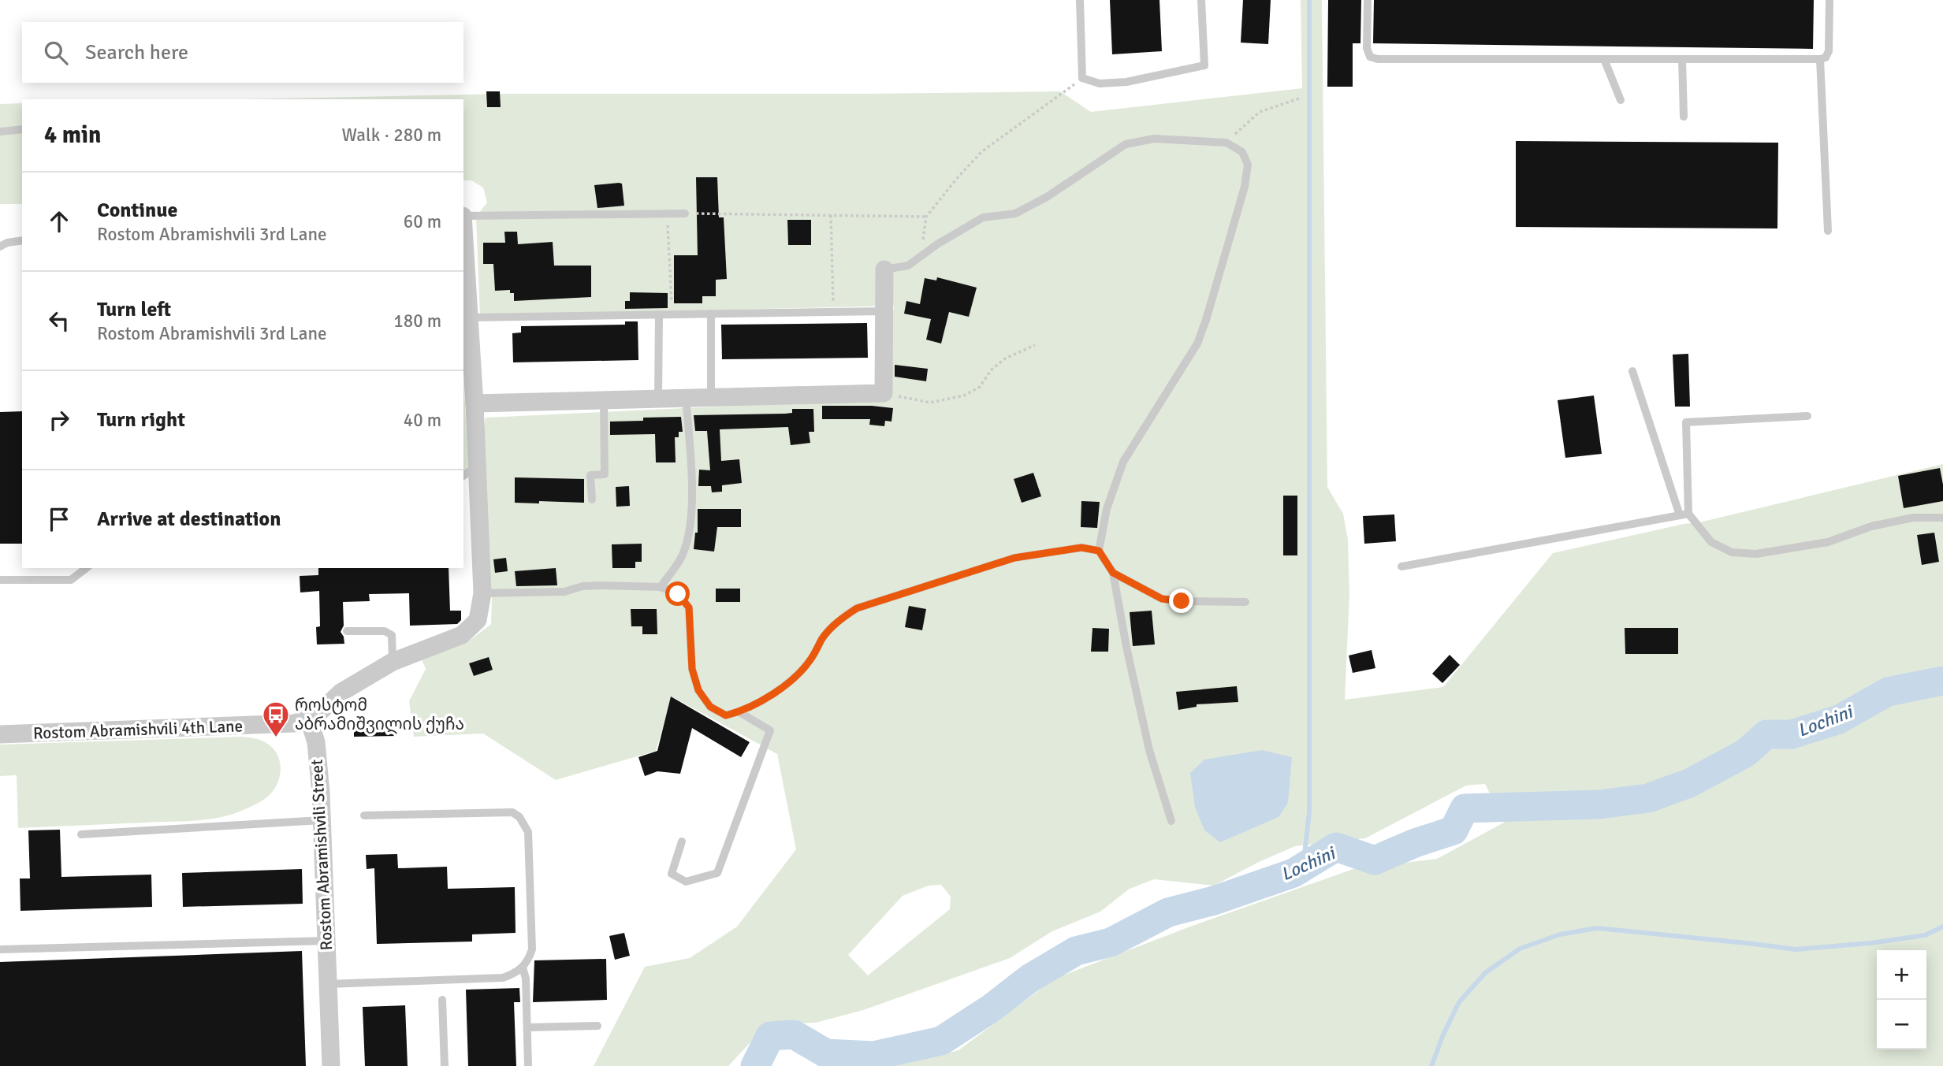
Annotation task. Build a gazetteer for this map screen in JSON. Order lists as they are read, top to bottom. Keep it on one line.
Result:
{"streets":{"street":["Rostom Abramishvili 4th Lane","Rostom Abramishvili Street"]},"crossings":[["Rostom Abramishvili 4th Lane","Rostom Abramishvili Street"]],"water":["Lochini"],"places":{"bus stop":["როსტომ აბრამიშვილის ქუჩა"]},"page":{"search":"Search here","heading":["4 min","Walk · 280 m"],"list":[["Continue","Rostom Abramishvili 3rd Lane","60 m"],["Turn left","Rostom Abramishvili 3rd Lane","180 m"],["Turn right","40 m"],"Arrive at destination"],"map_buttons":["+","−"]}}
